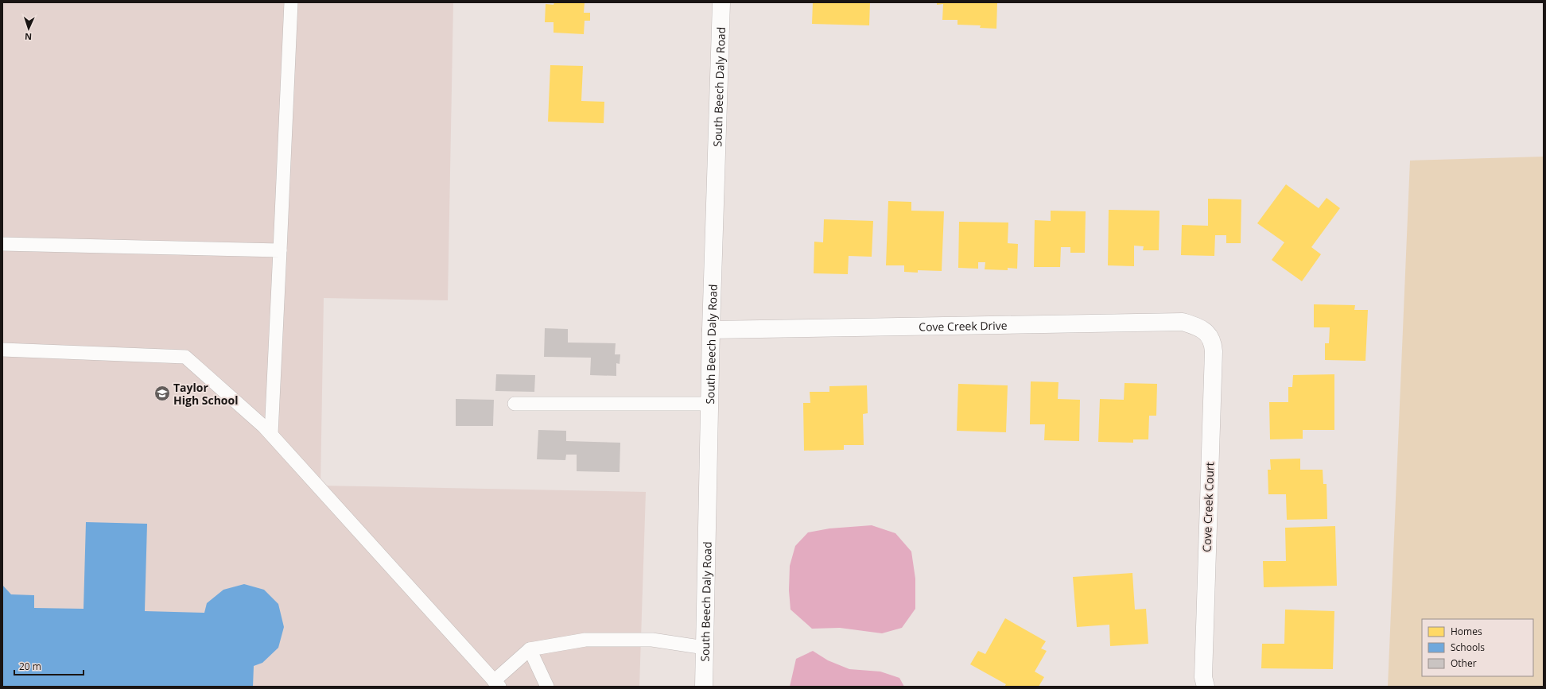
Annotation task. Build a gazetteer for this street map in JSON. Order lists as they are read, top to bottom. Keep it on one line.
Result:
{"streets":{"street":["South Beech Daly Road","Cove Creek Drive","Cove Creek Court"]},"crossings":[["South Beech Daly Road","Cove Creek Drive"],["Cove Creek Drive","Cove Creek Court"]],"places":{"school or university":["Taylor High School"]},"legend":["Homes","Schools","Other"],"scale_bar":"20 m","north":"bottom"}
